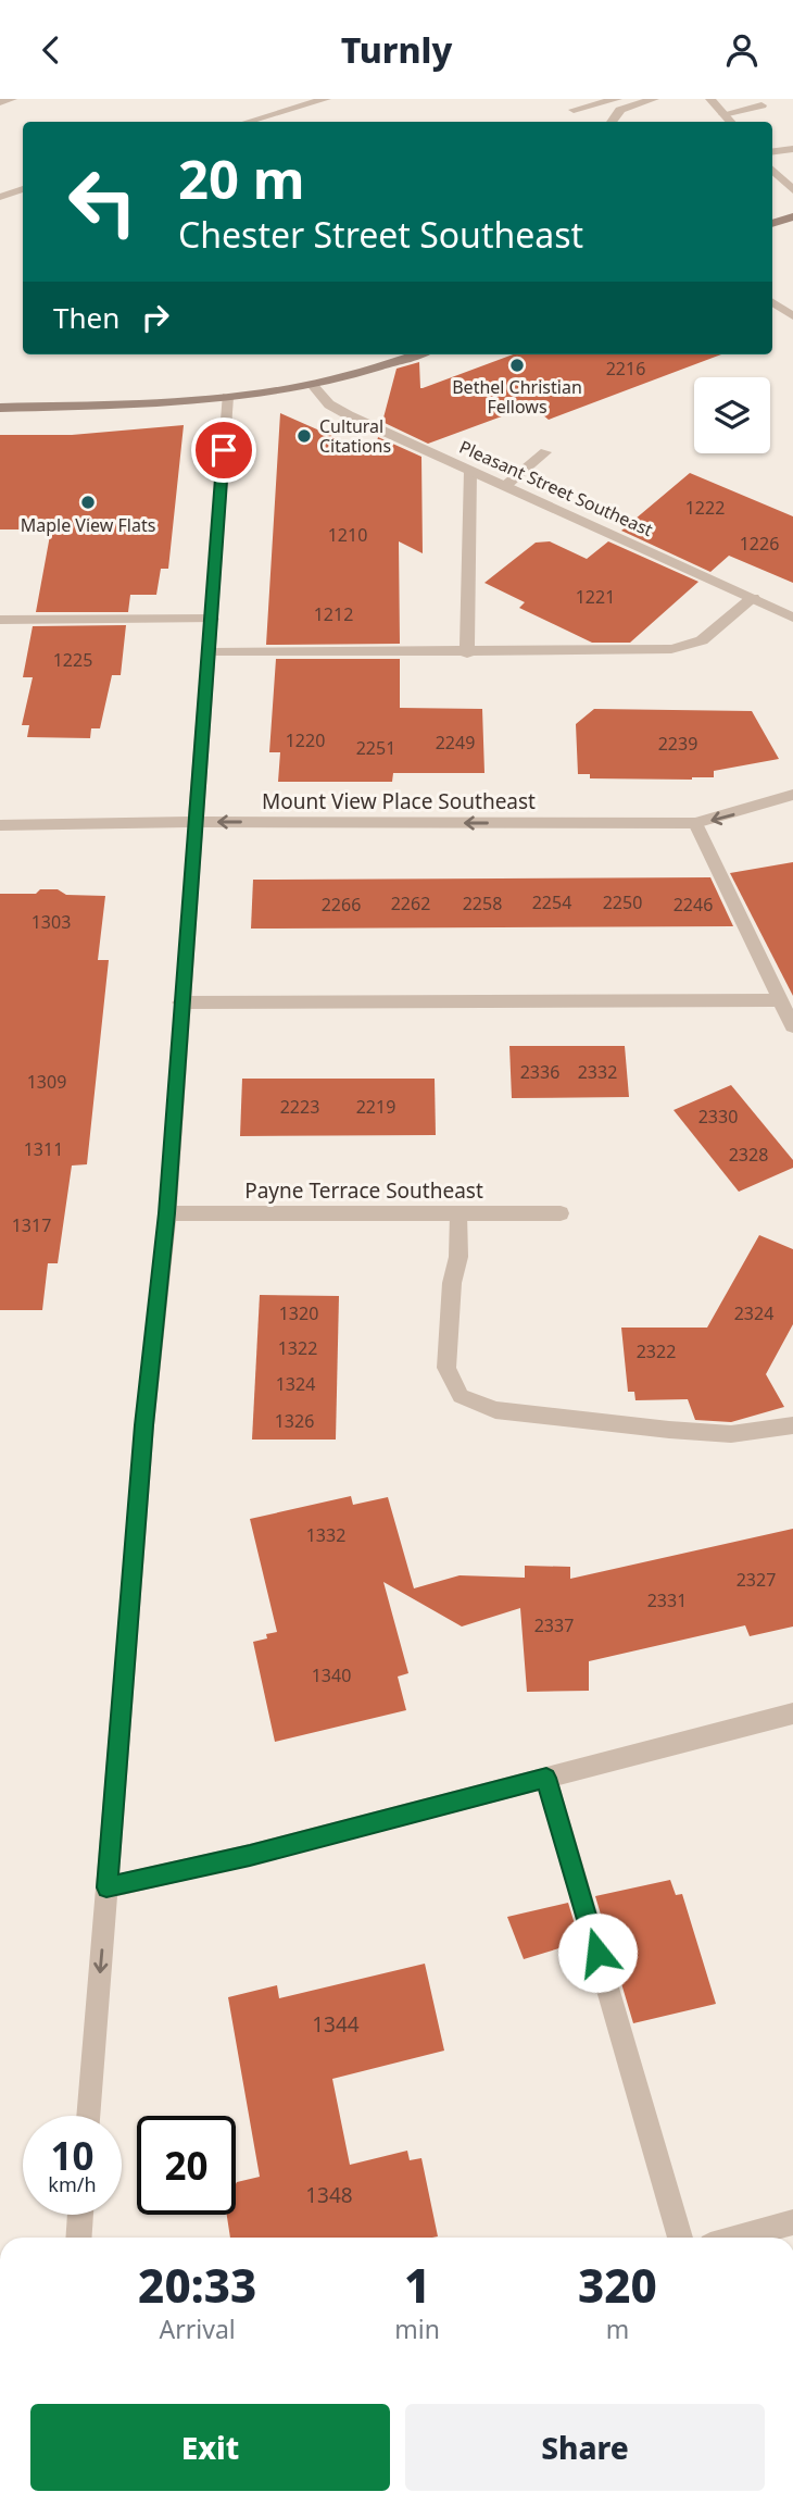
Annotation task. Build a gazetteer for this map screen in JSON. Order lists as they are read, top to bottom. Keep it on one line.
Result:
{"streets":{"street":["Pleasant Street Southeast","Mount View Place Southeast","Payne Terrace Southeast"]},"places":["Bethel Christian Fellows","Cultural Citations","Maple View Flats"],"house_numbers":["2216","1222","1210","1226","1221","1212","1225","1220","2249","2239","2251","2254","2250","2262","2258","2266","2246","1303","2336","2332","1309","2223","2219","2330","1311","2328","1317","1320","2324","1322","2322","1324","1326","1332","2327","2331","2337","1340","1344","1348"],"page":{"header":"Turnly","turn":["20 m","Chester Street Southeast"],"then":"Then","speed":"10 km/h","limit":"20","eta":["20:33","Arrival","1","min","320","m"],"buttons":["Exit","Share"]}}
